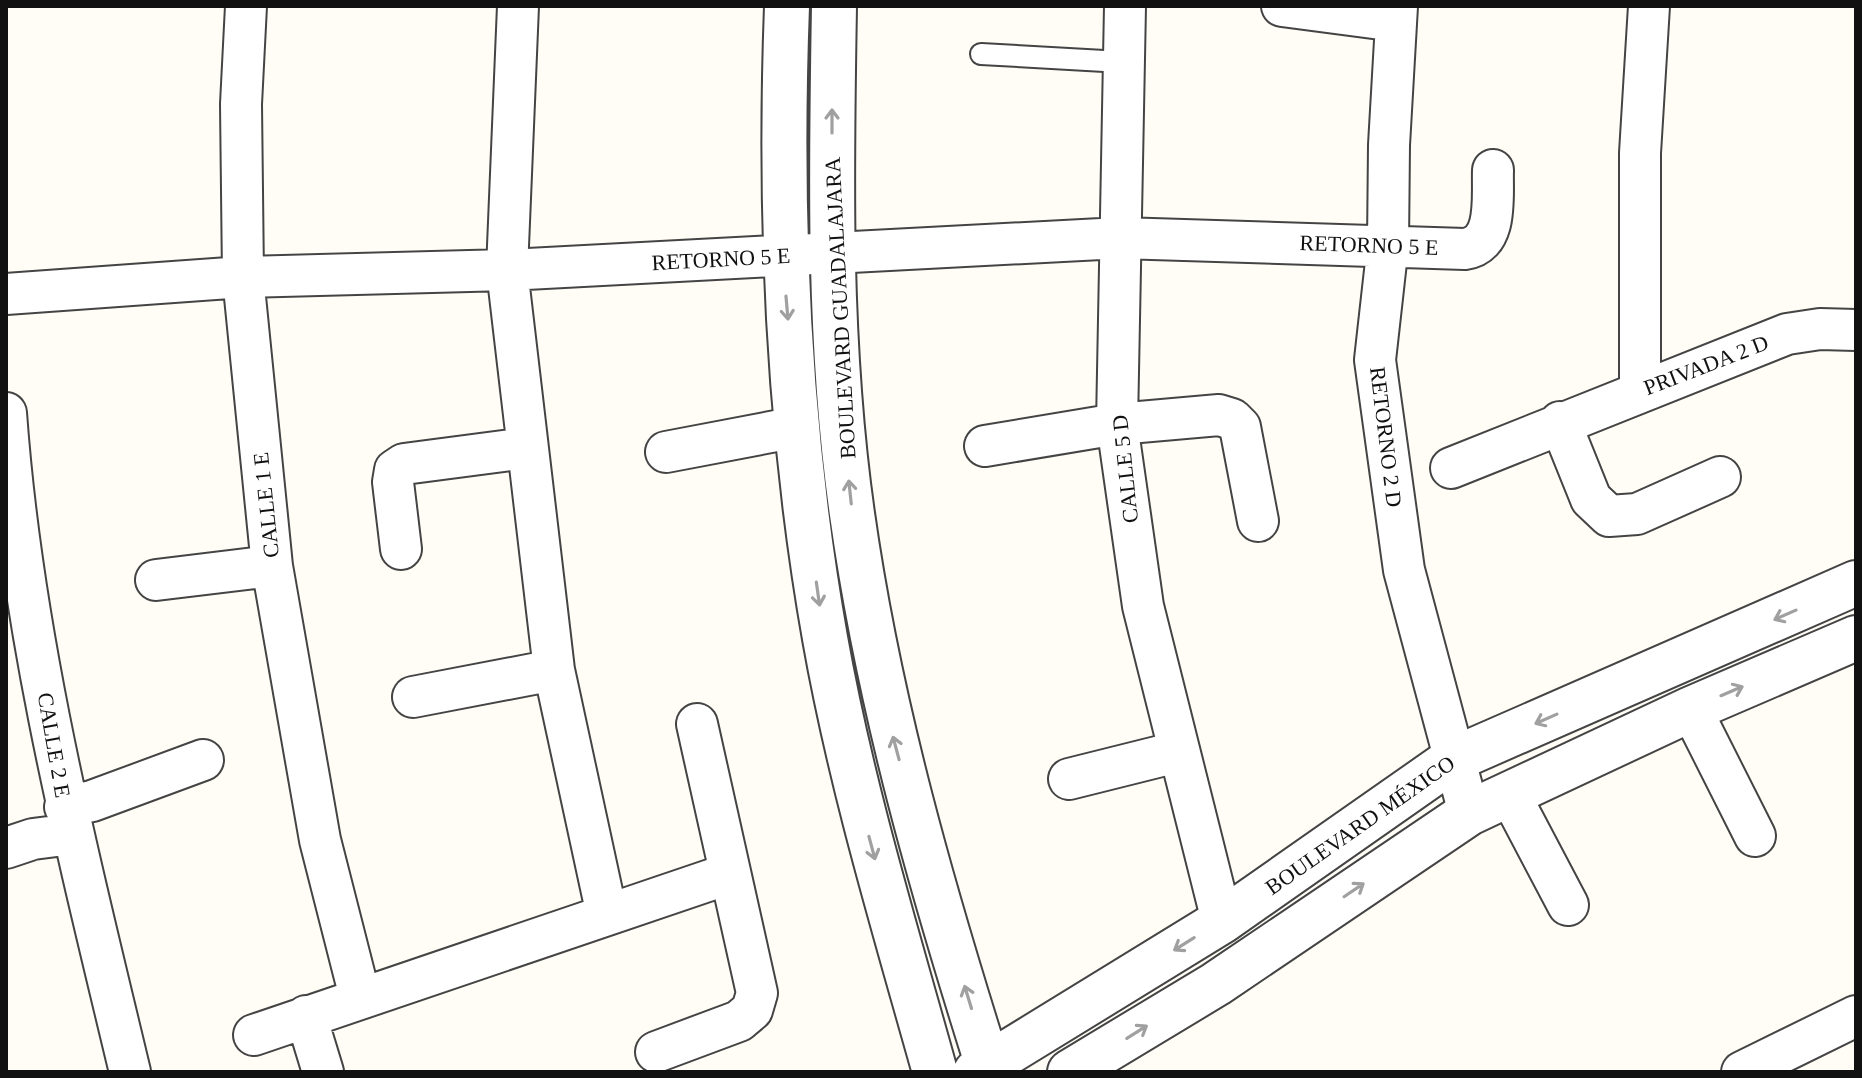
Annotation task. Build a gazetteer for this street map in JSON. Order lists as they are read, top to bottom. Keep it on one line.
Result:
{"streets":{"street":["RETORNO 5 E","BOULEVARD GUADALAJARA","PRIVADA 2 D","RETORNO 2 D","CALLE 5 D","CALLE 1 E","CALLE 2 E","BOULEVARD MÉXICO"]},"crossings":[["RETORNO 5 E","BOULEVARD GUADALAJARA"],["RETORNO 5 E","RETORNO 2 D"],["RETORNO 5 E","CALLE 5 D"],["RETORNO 5 E","CALLE 1 E"],["BOULEVARD GUADALAJARA","BOULEVARD MÉXICO"],["RETORNO 2 D","BOULEVARD MÉXICO"],["CALLE 5 D","BOULEVARD MÉXICO"]]}
